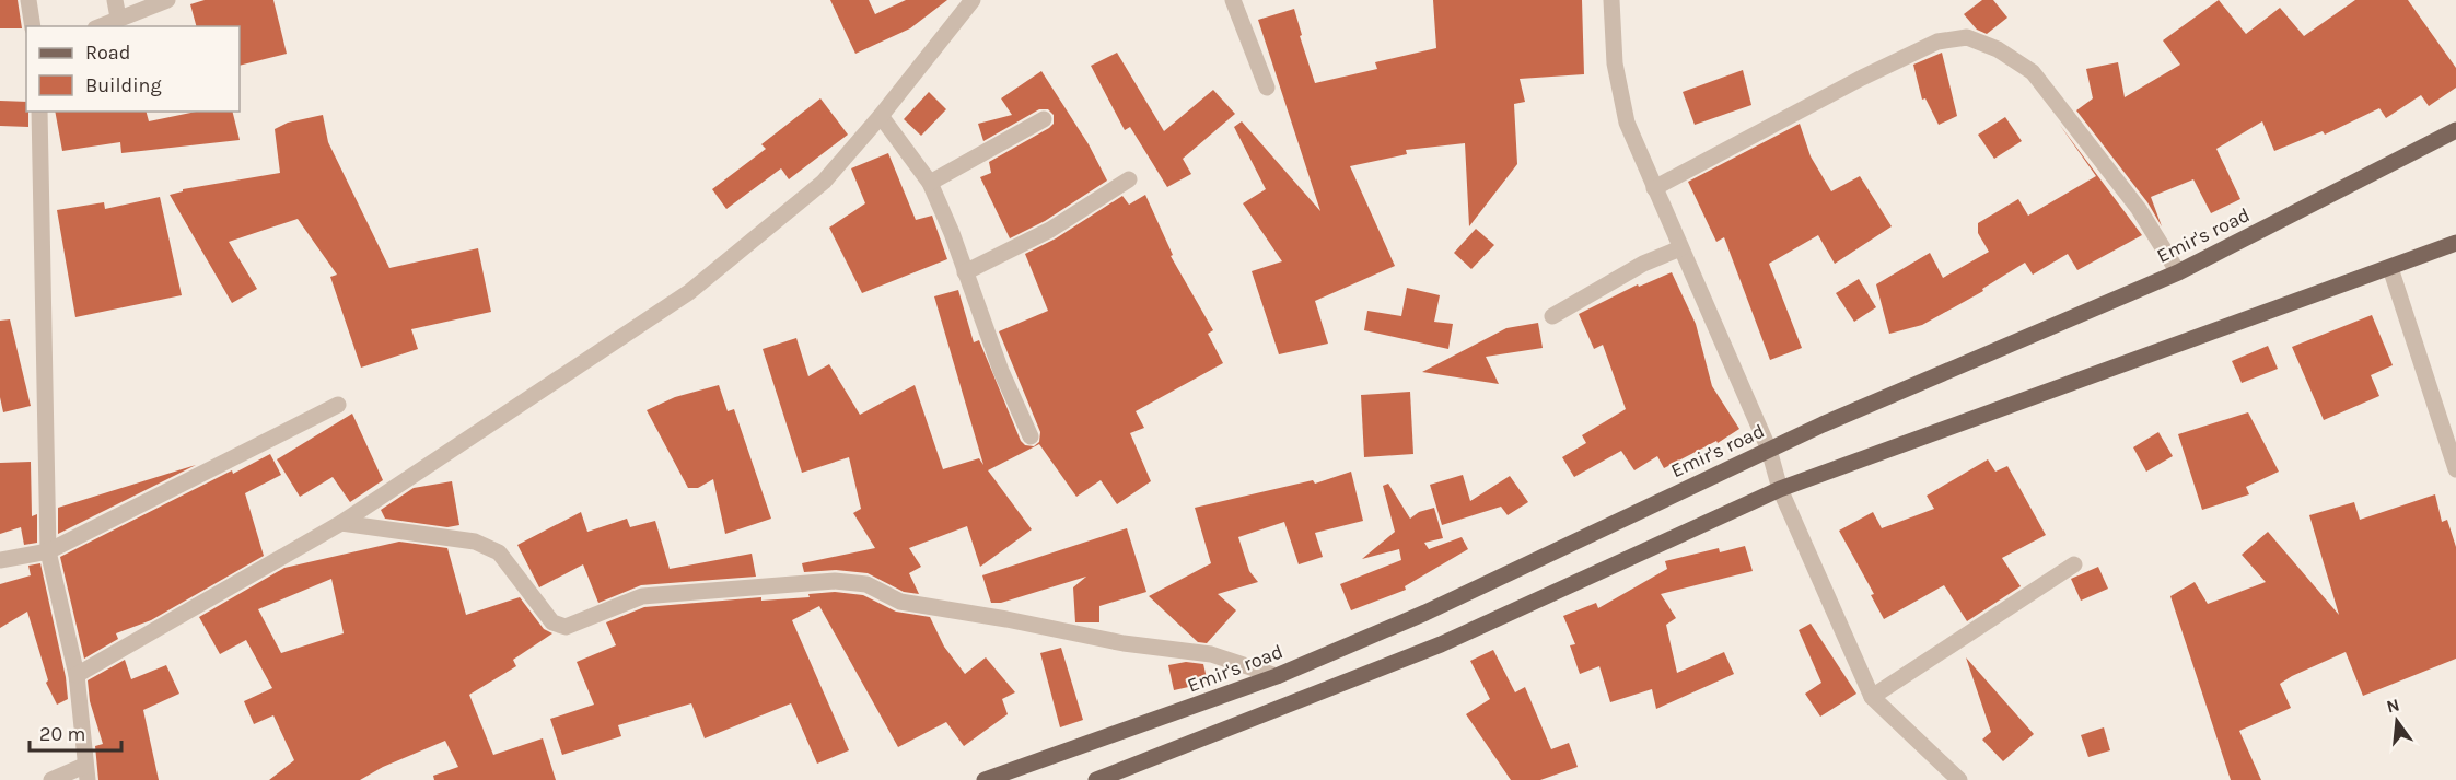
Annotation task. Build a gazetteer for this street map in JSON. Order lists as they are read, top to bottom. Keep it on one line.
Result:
{"streets":{"main road":["Emir's road"]},"legend":["Road","Building"],"scale_bar":"20 m","north":"top"}
